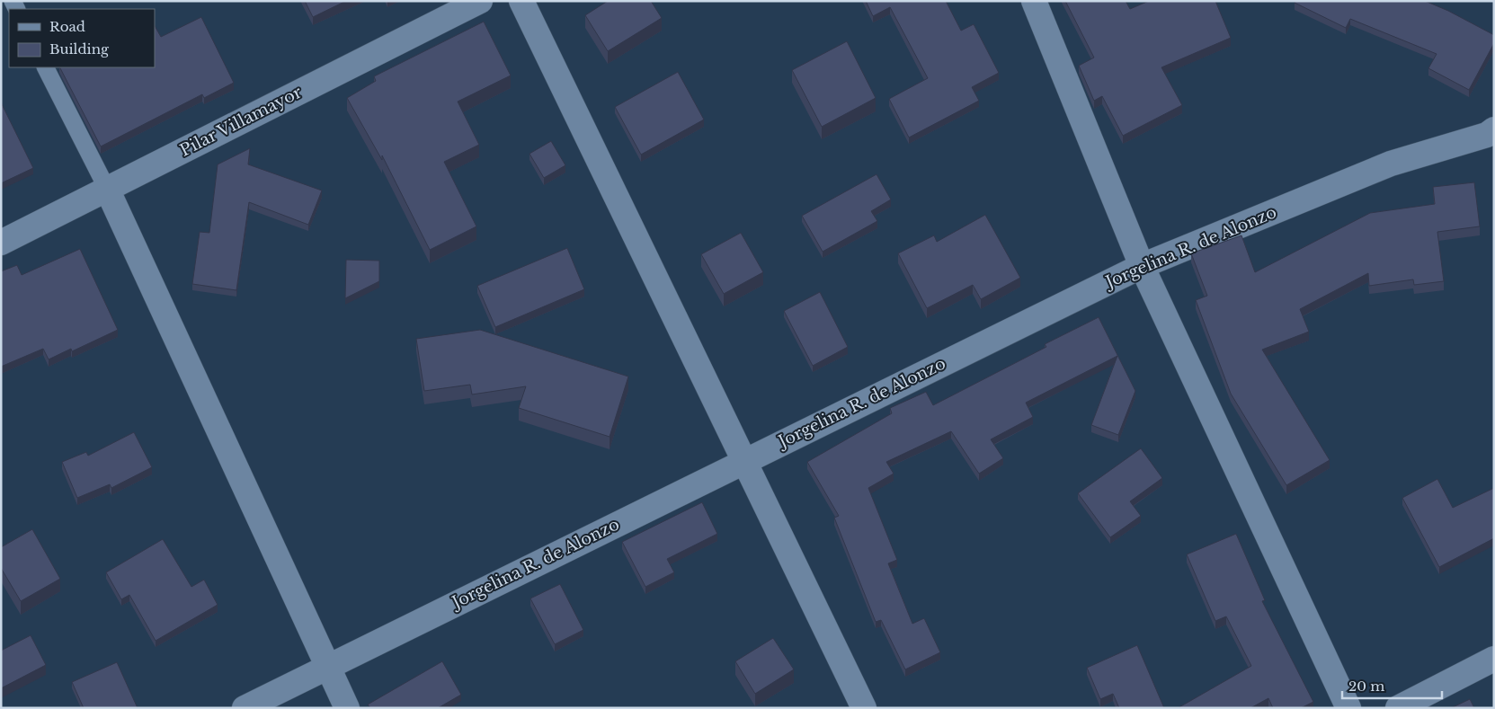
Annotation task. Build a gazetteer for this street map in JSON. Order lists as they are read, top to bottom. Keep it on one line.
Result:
{"streets":{"street":["Pilar Villamayor","Jorgelina R. de Alonzo"]},"legend":["Road","Building"],"scale_bar":"20 m"}
